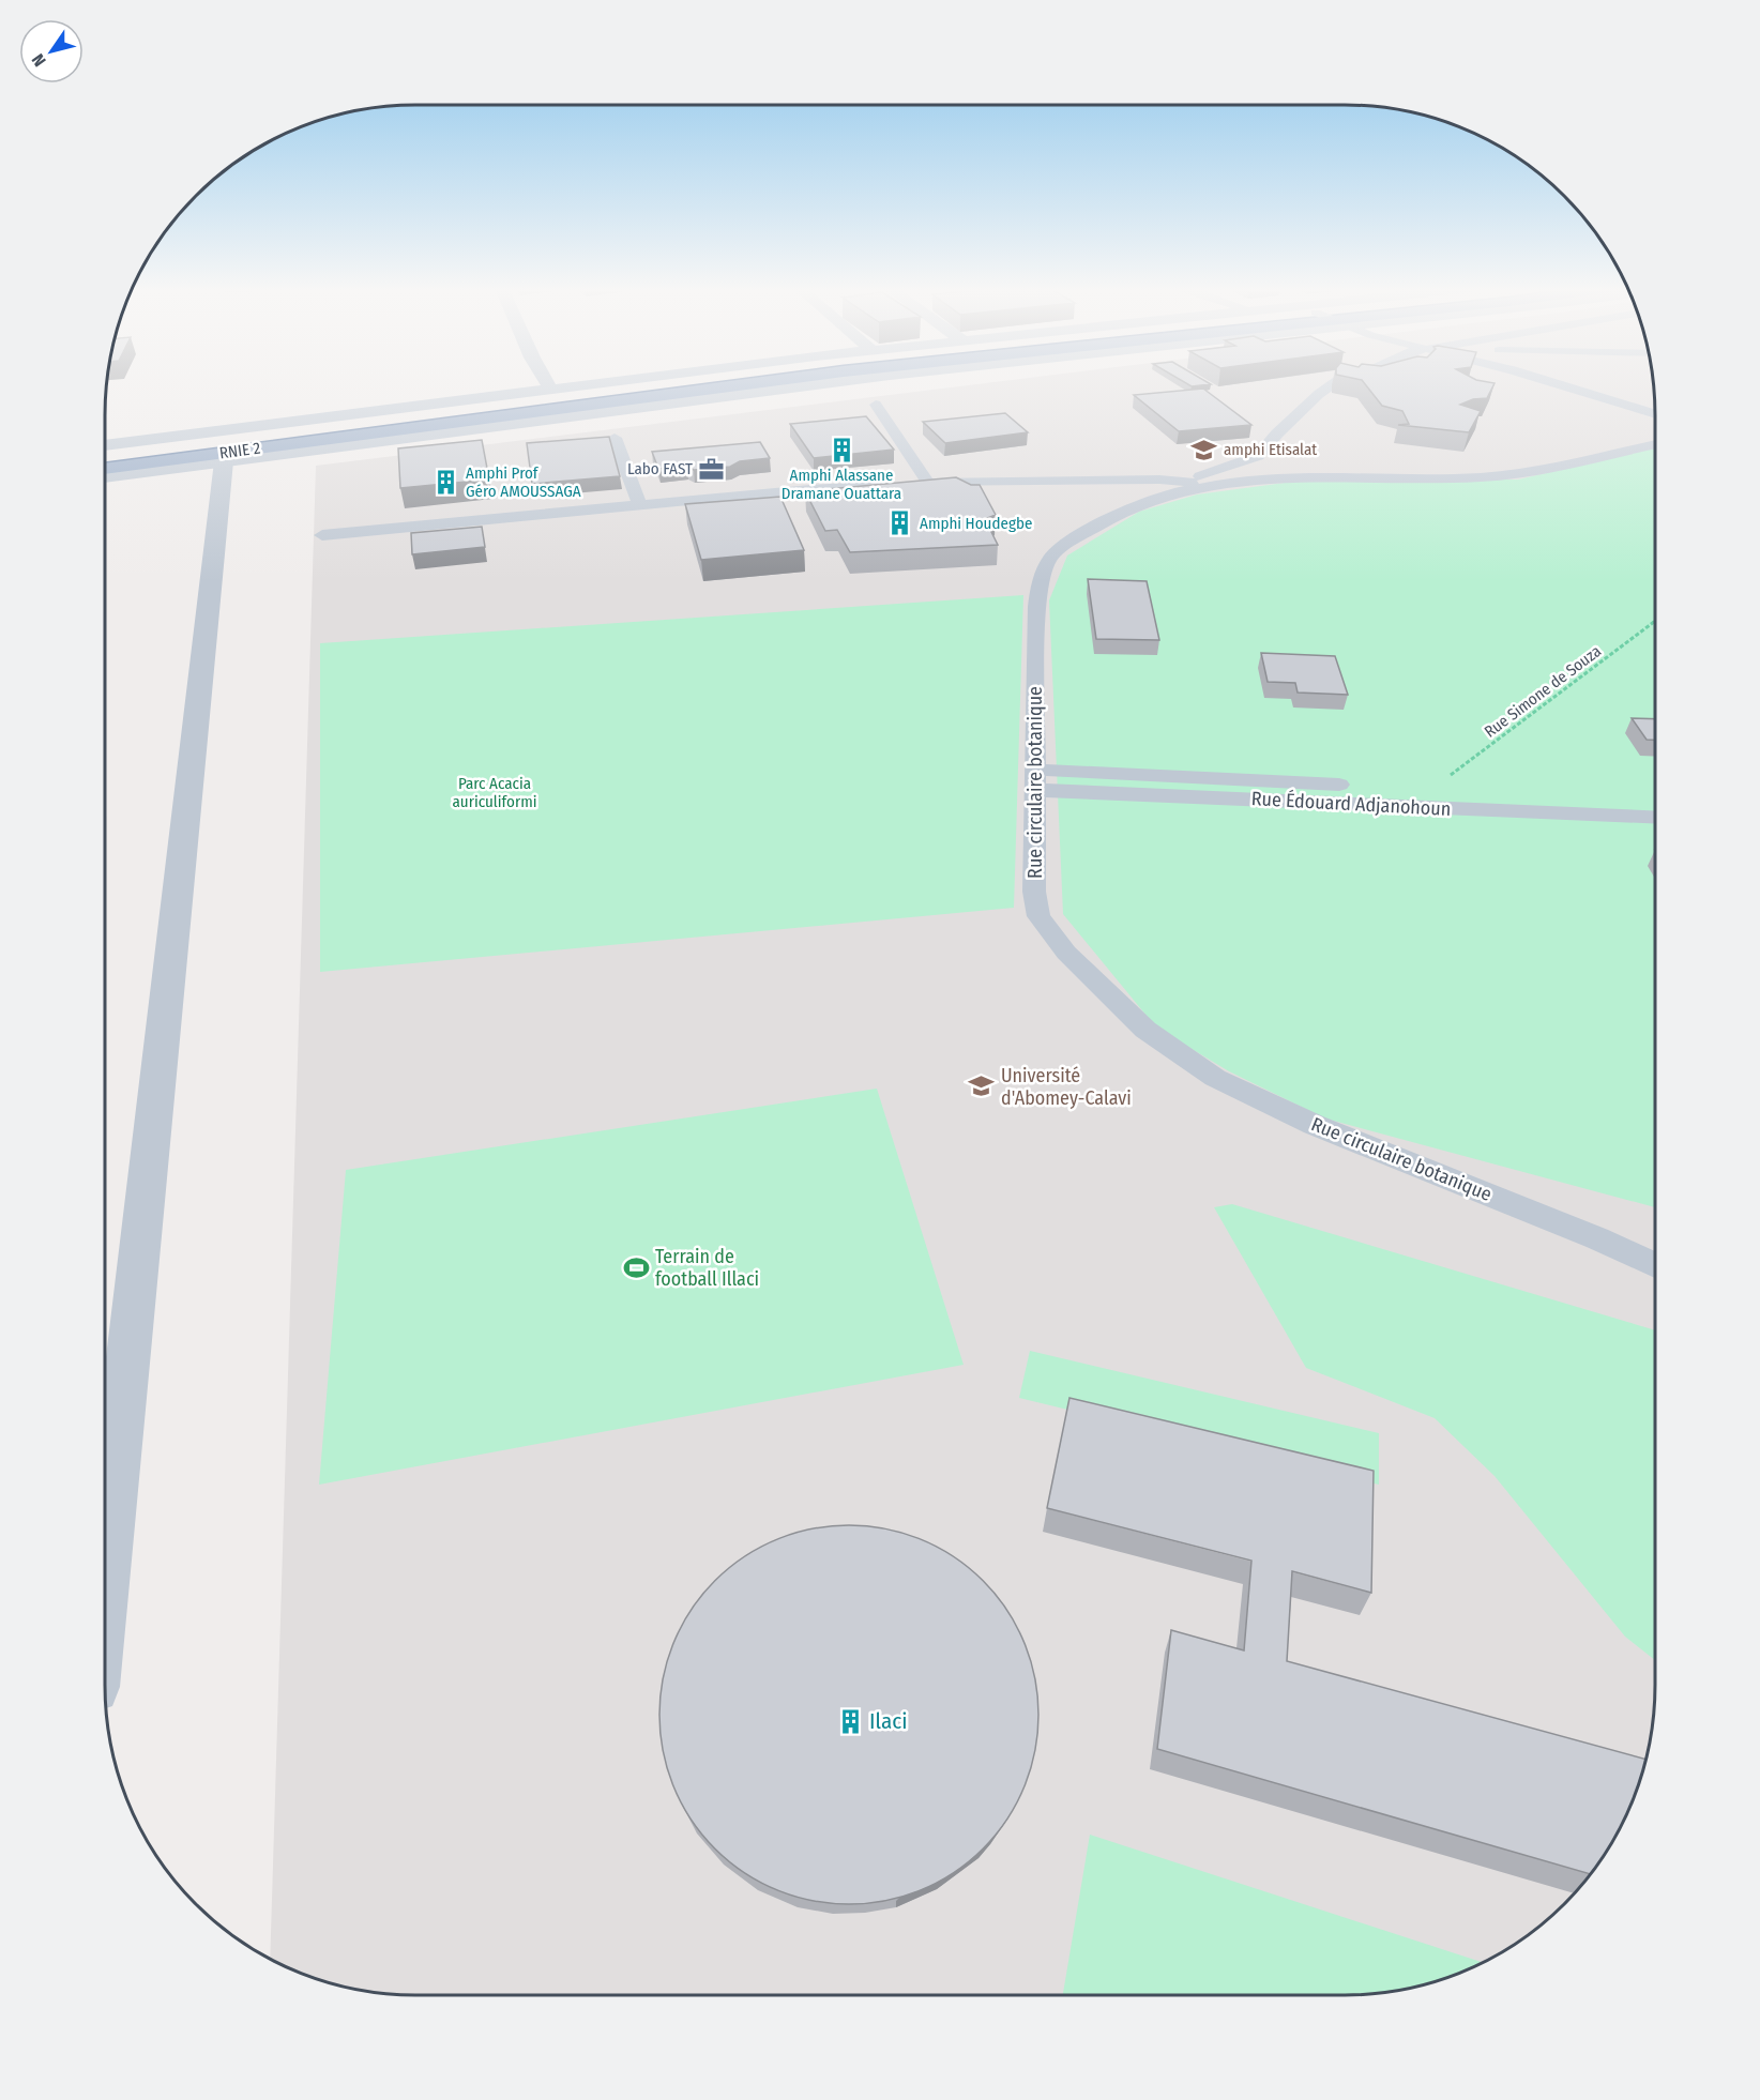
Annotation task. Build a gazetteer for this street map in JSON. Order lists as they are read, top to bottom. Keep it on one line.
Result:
{"streets":{"highway":["RNIE 2"],"lane":["Rue circulaire botanique","Rue Édouard Adjanohoun"],"path":["Rue Simone de Souza"]},"crossings":[["Rue Simone de Souza","Rue Édouard Adjanohoun"],["Rue circulaire botanique","Rue Édouard Adjanohoun"]],"parks":["Parc Acacia auriculiformi"],"places":{"building":["Amphi Alassane Dramane Ouattara","Amphi Prof Géro AMOUSSAGA","Amphi Houdegbe","Ilaci"],"school or university":["amphi Etisalat","Université d'Abomey-Calavi"],"office":["Labo FAST"],"sports":["Terrain de football Illaci"]},"north":"bottom left"}
